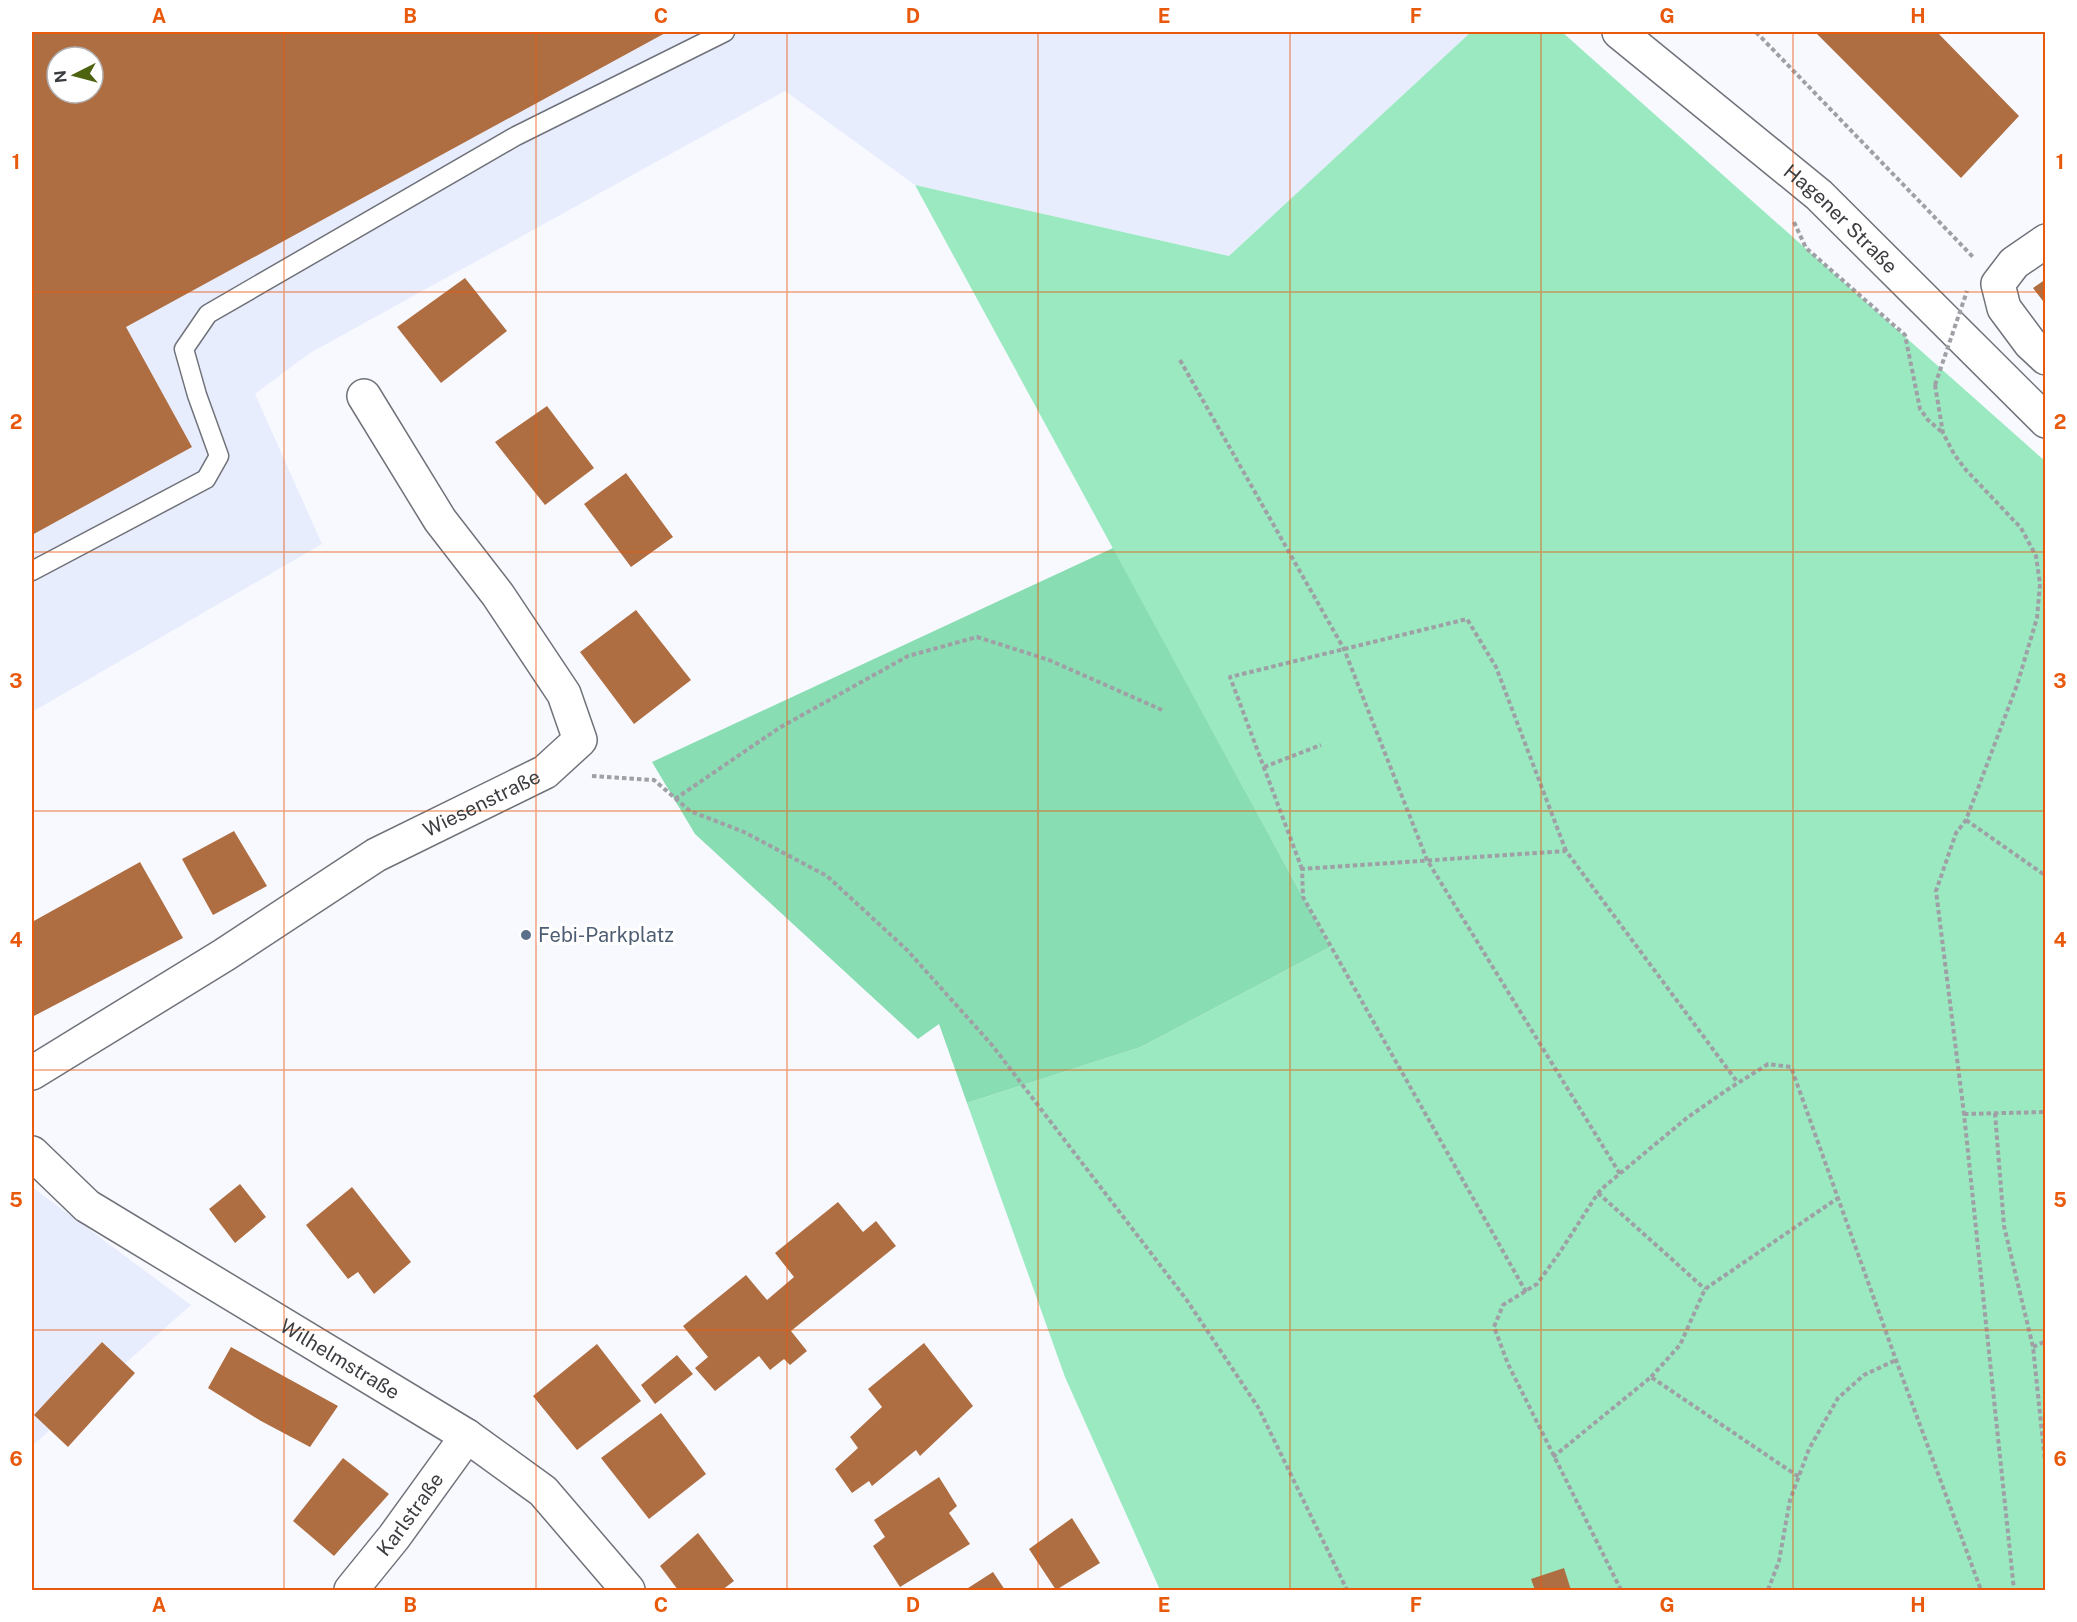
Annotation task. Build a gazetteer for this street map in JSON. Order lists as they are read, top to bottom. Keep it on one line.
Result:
{"streets":{"street":["Hagener Straße","Wiesenstraße","Wilhelmstraße","Karlstraße"]},"crossings":[["Wilhelmstraße","Karlstraße"]],"places":["Febi-Parkplatz"],"north":"left","grid":{"columns":["A","B","C","D","E","F","G","H"],"rows":["1","2","3","4","5","6"]}}
